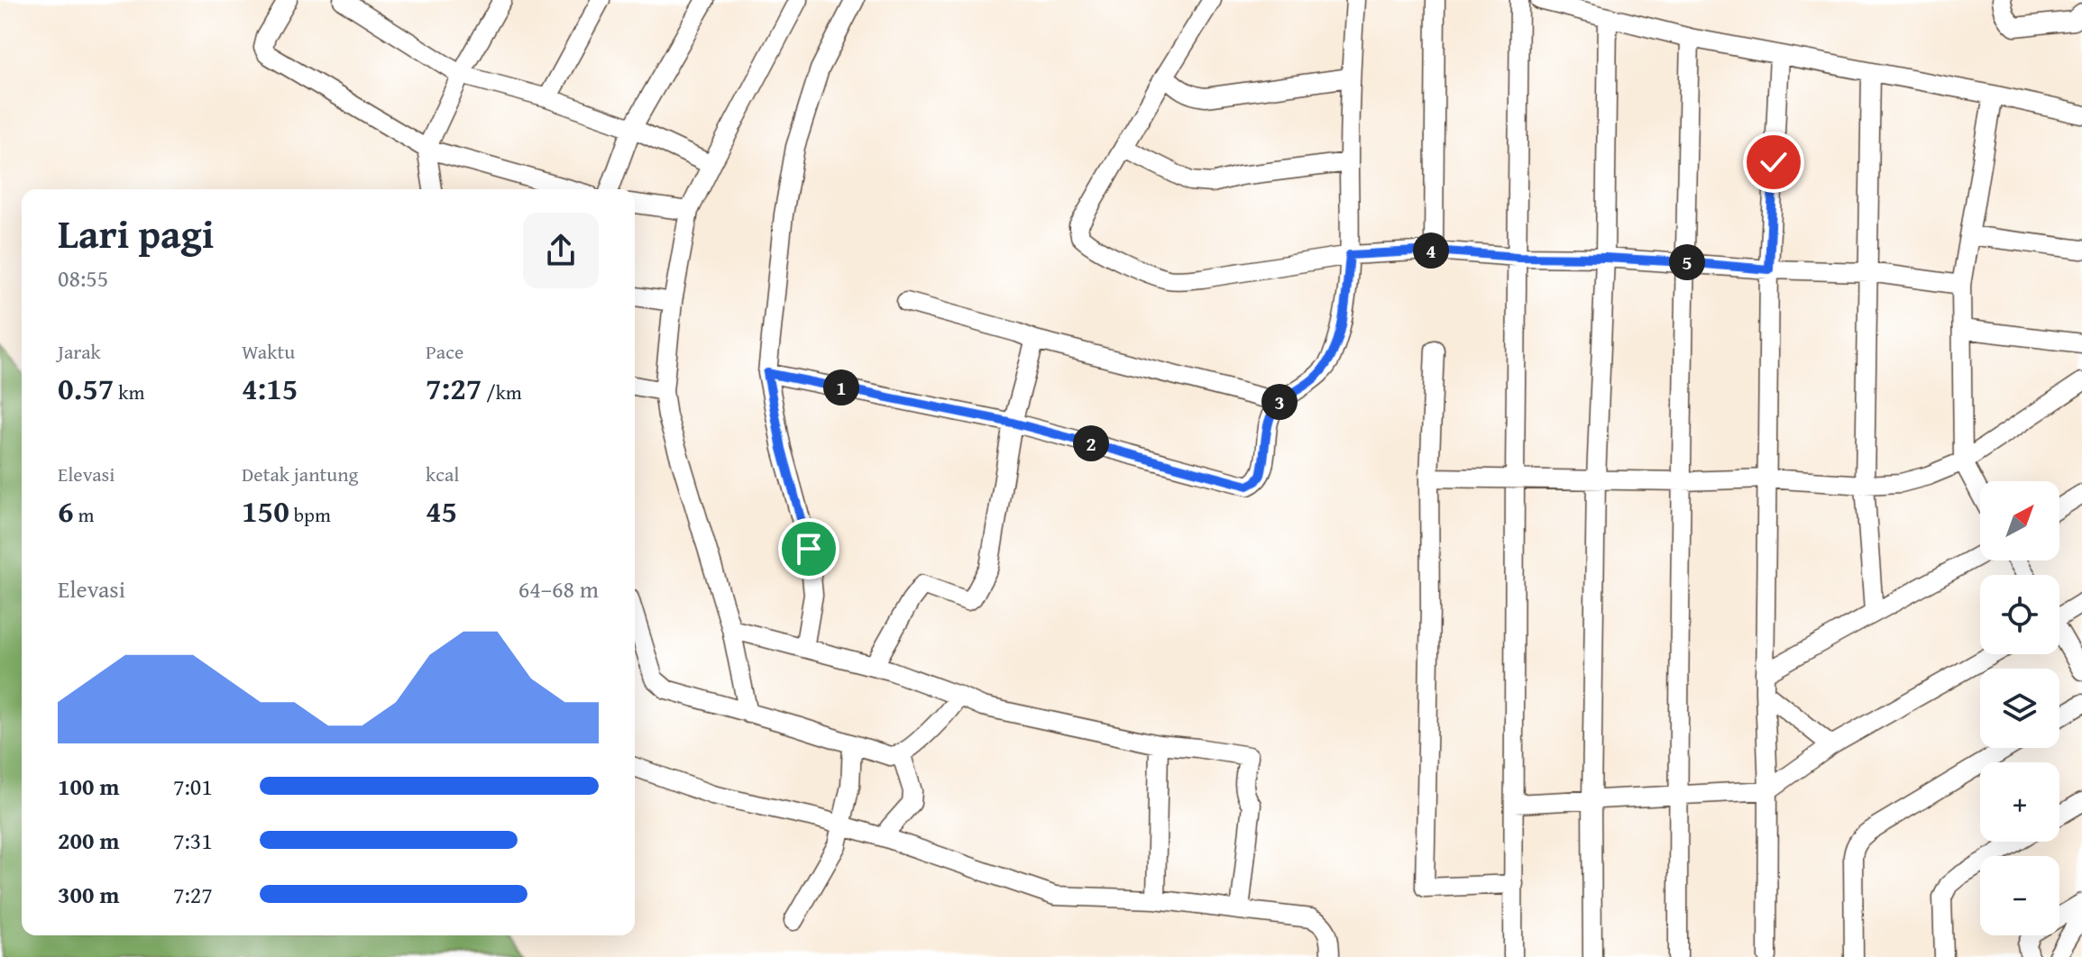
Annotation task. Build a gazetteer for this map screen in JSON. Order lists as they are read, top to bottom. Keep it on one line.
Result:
{"north":"top right","page":{"heading":["Lari pagi","08:55"],"pins":["4","5","1","3","2"],"stats":[["Jarak","0.57 km"],["Waktu","4:15"],["Pace","7:27 /km"],["Elevasi","6 m"],["Detak jantung","150 bpm"],["kcal","45"]],"map_buttons":["+","−"],"chart":["Elevasi","64–68 m"],"list":[{"name":"100 m","note":"7:01"},{"name":"200 m","note":"7:31"},{"name":"300 m","note":"7:27"}]}}
